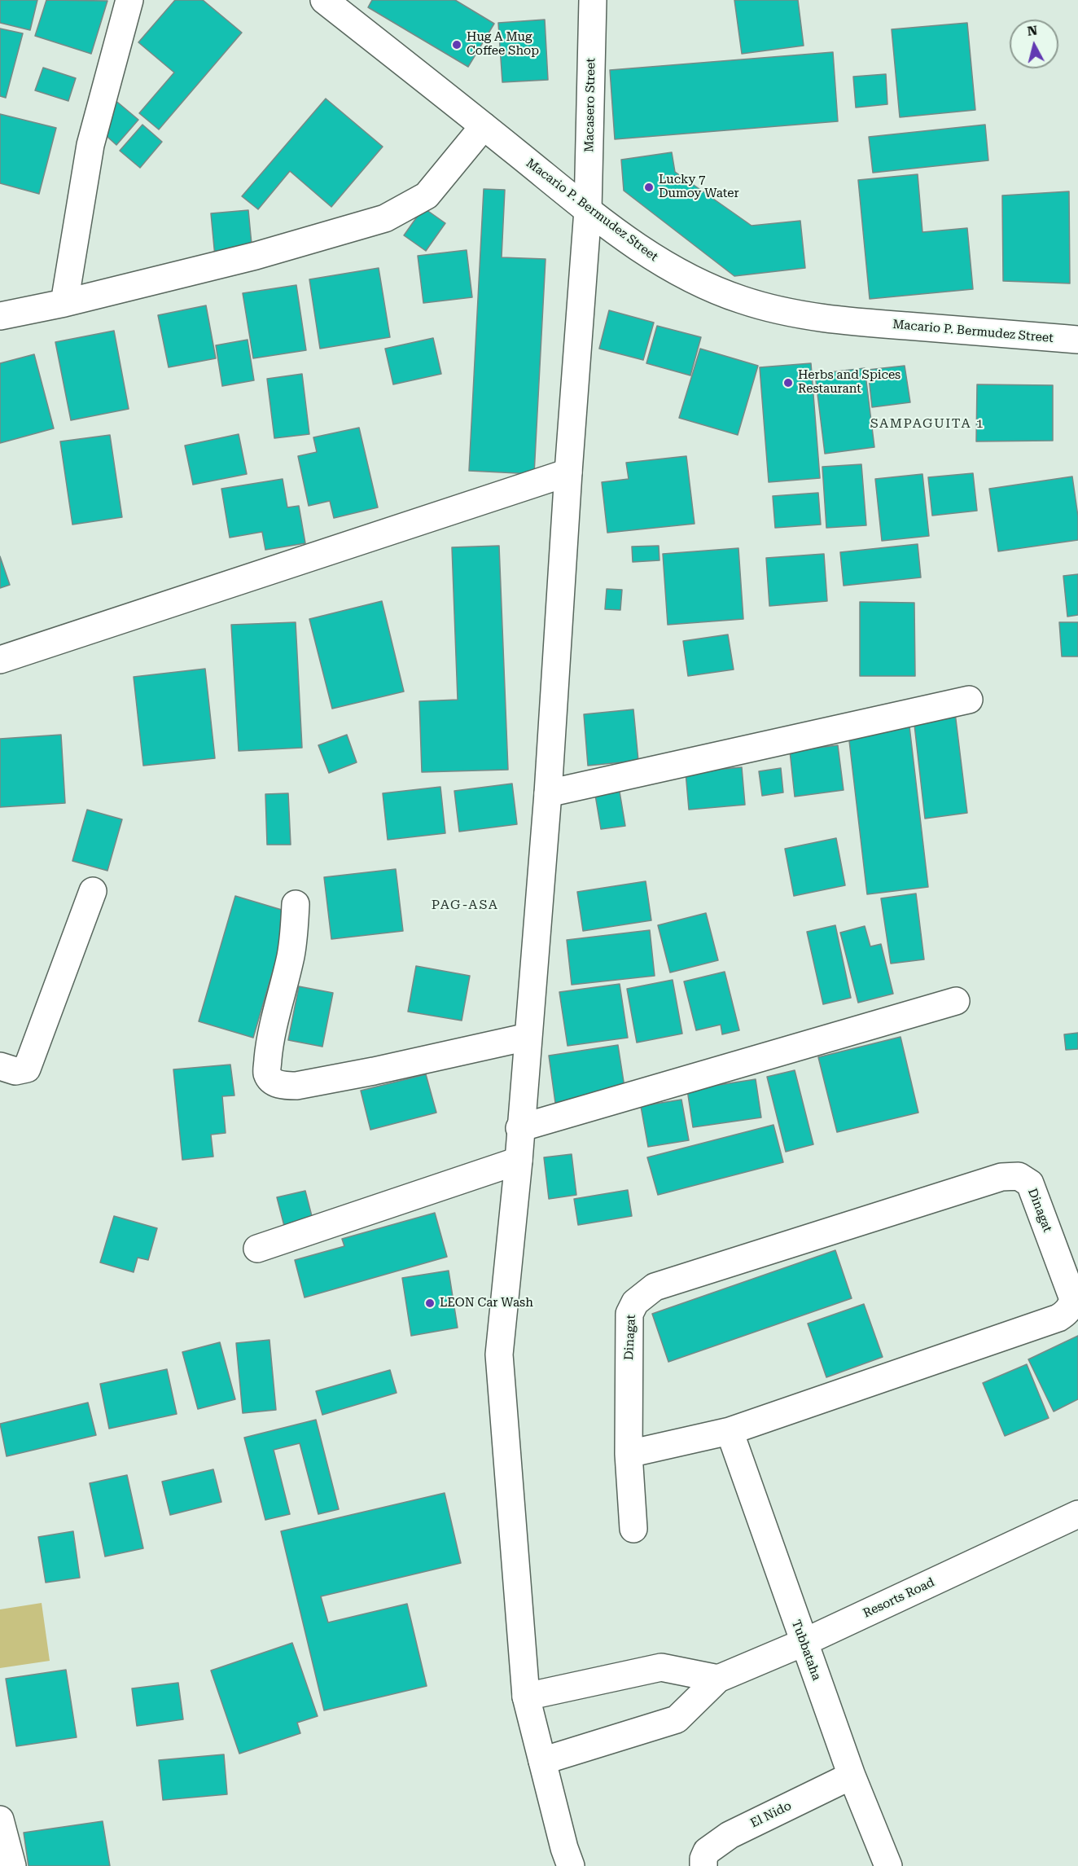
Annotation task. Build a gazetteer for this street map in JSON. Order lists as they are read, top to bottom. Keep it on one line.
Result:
{"streets":{"street":["Macasero Street","Macario P. Bermudez Street","Dinagat","Resorts Road","Tubbataha","El Nido"]},"crossings":[["Macasero Street","Macario P. Bermudez Street"],["Macasero Street","Resorts Road"],["Dinagat","Tubbataha"],["Resorts Road","Tubbataha"],["Tubbataha","El Nido"]],"districts":["SAMPAGUITA 1","PAG-ASA"],"places":["Hug A Mug Coffee Shop","Lucky 7 Dumoy Water","Herbs and Spices Restaurant","LEON Car Wash"],"north":"top"}
